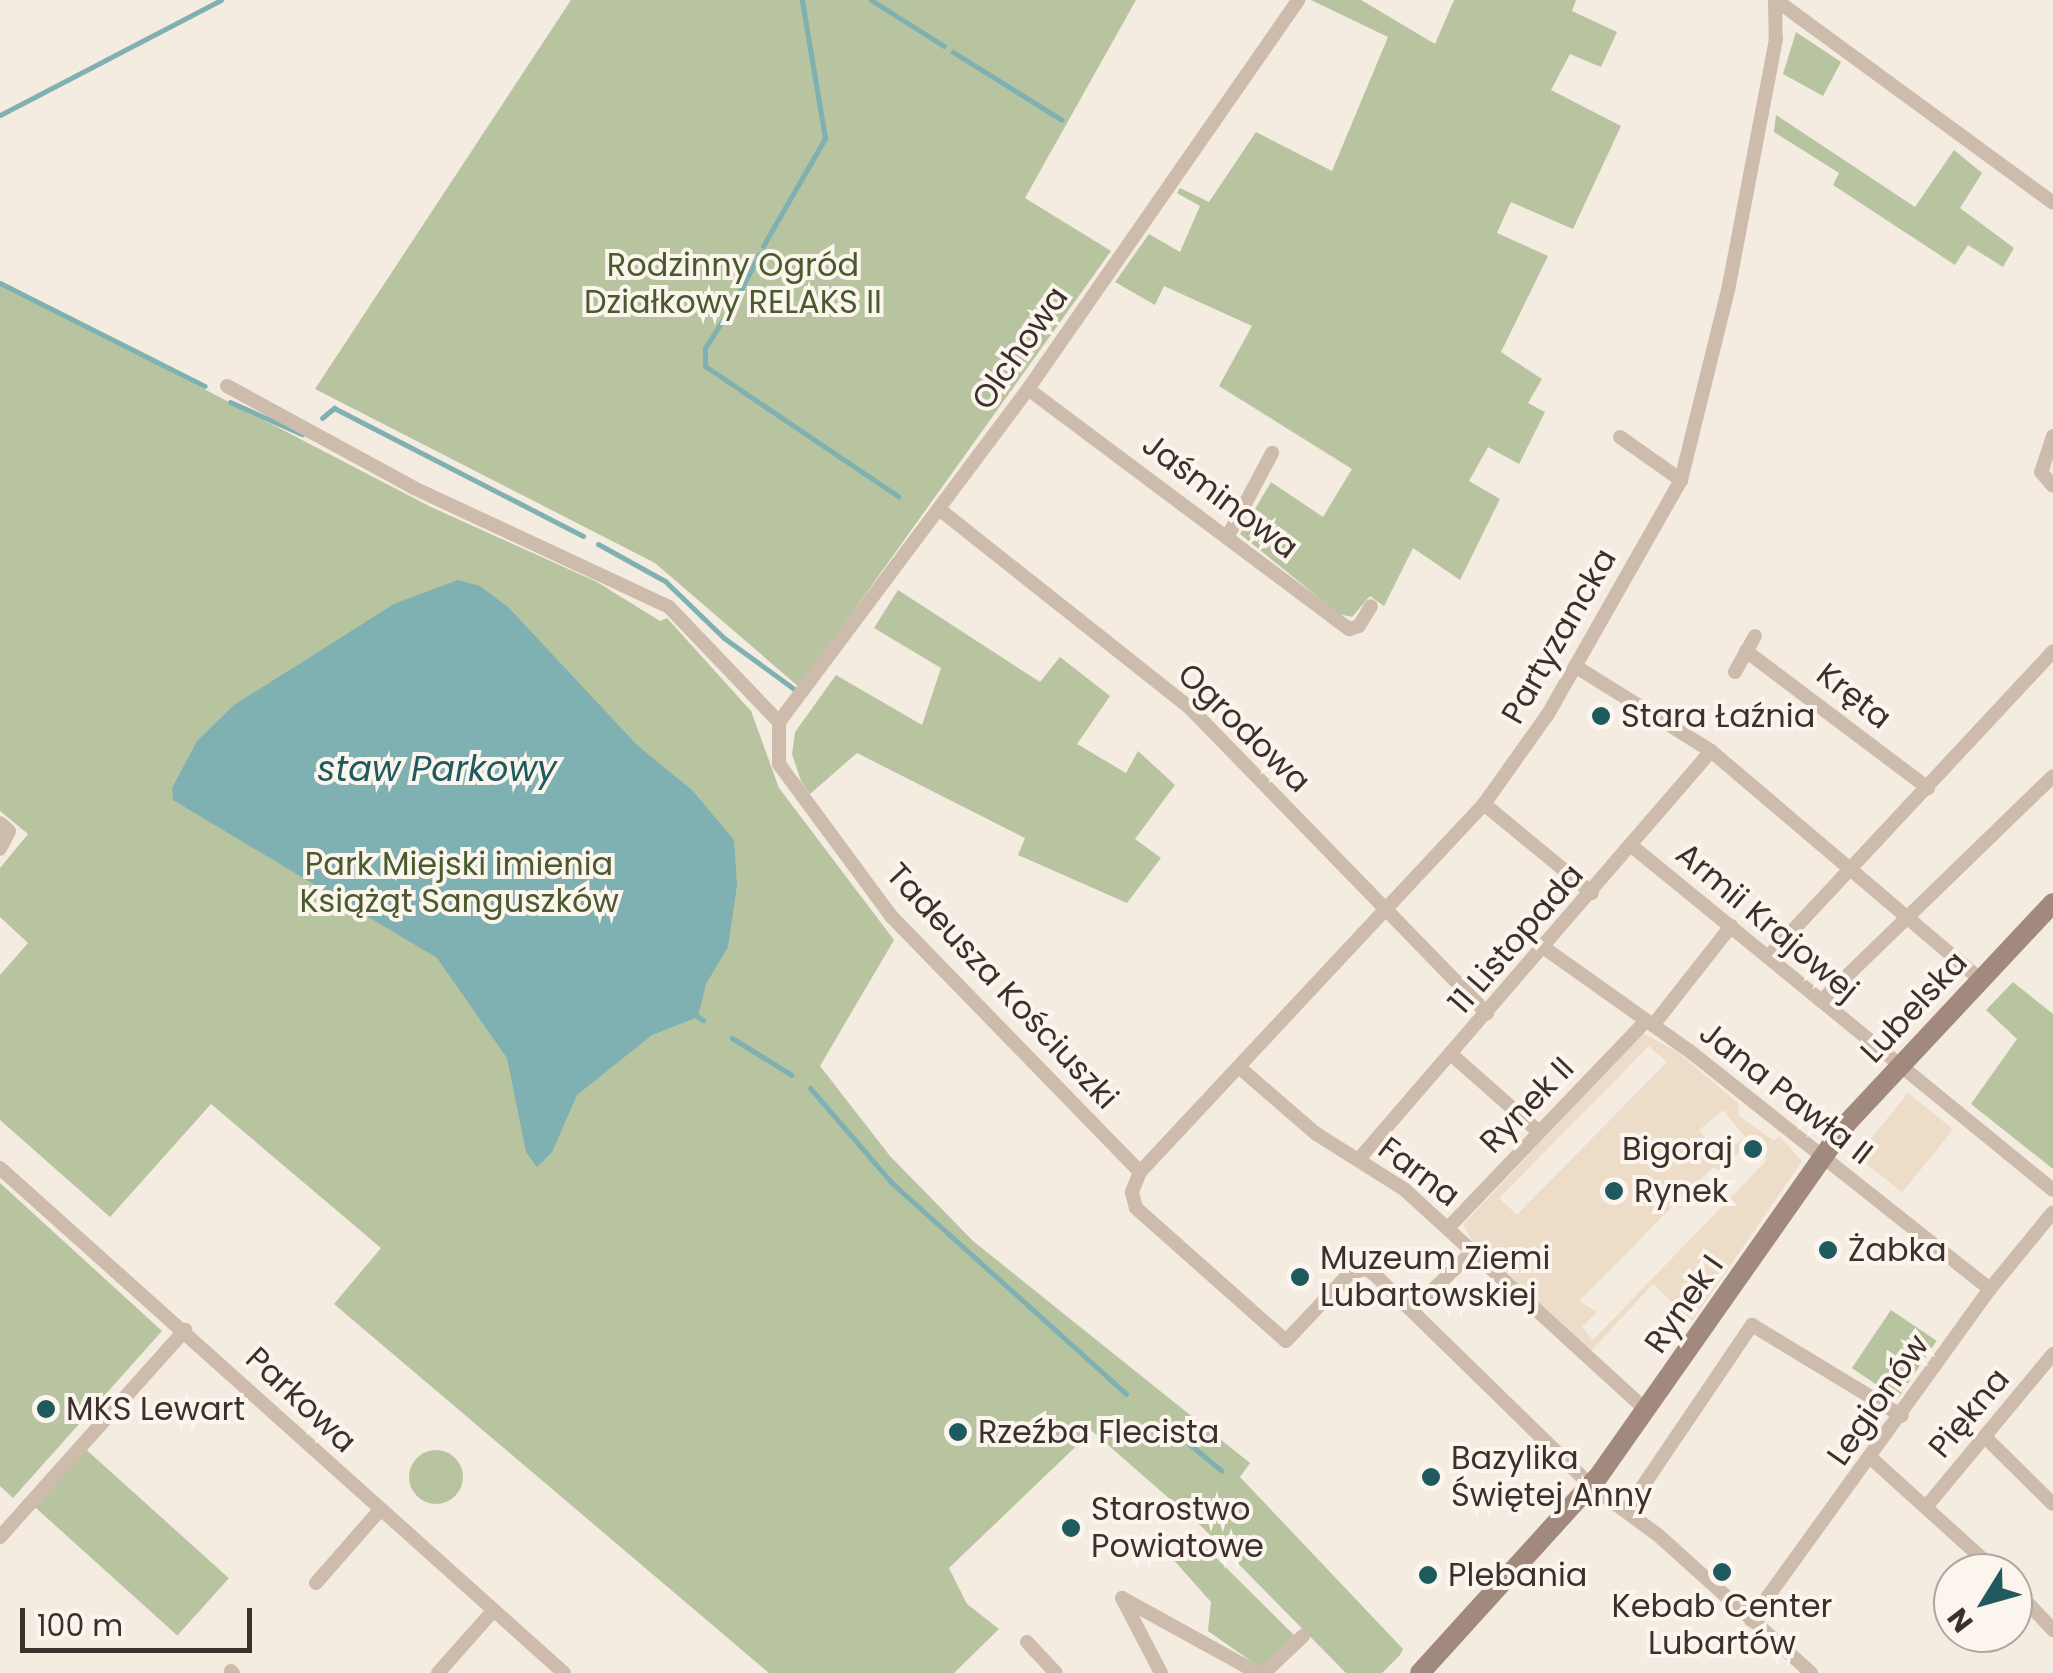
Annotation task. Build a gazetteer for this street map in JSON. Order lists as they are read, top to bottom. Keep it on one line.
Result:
{"streets":{"main road":["Lubelska","Rynek I"],"street":["Olchowa","Jaśminowa","Partyzancka","Kręta","Ogrodowa","Armii Krajowej","11 Listopada","Tadeusza Kościuszki","Jana Pawła II","Rynek II","Farna","Parkowa","Legionów","Piękna"]},"crossings":[["Olchowa","Jaśminowa"],["Olchowa","Ogrodowa"],["Olchowa","Tadeusza Kościuszki"],["Partyzancka","Ogrodowa"],["Partyzancka","Tadeusza Kościuszki"],["Partyzancka","Farna"],["Ogrodowa","11 Listopada"],["Armii Krajowej","11 Listopada"],["Armii Krajowej","Lubelska"],["Armii Krajowej","Rynek II"],["11 Listopada","Jana Pawła II"],["11 Listopada","Farna"],["Lubelska","Jana Pawła II"],["Lubelska","Rynek I"],["Jana Pawła II","Rynek II"],["Jana Pawła II","Rynek I"],["Jana Pawła II","Legionów"],["Rynek II","Farna"],["Farna","Rynek I"]],"water":["staw Parkowy"],"parks":["Rodzinny Ogród Działkowy RELAKS II","Park Miejski imienia Książąt Sanguszków"],"places":["Stara Łaźnia","Bigoraj","Rynek","Żabka","Muzeum Ziemi Lubartowskiej","MKS Lewart","Rzeźba Flecista","Bazylika Świętej Anny","Starostwo Powiatowe","Kebab Center Lubartów","Plebania"],"scale_bar":"100 m","north":"bottom left"}
